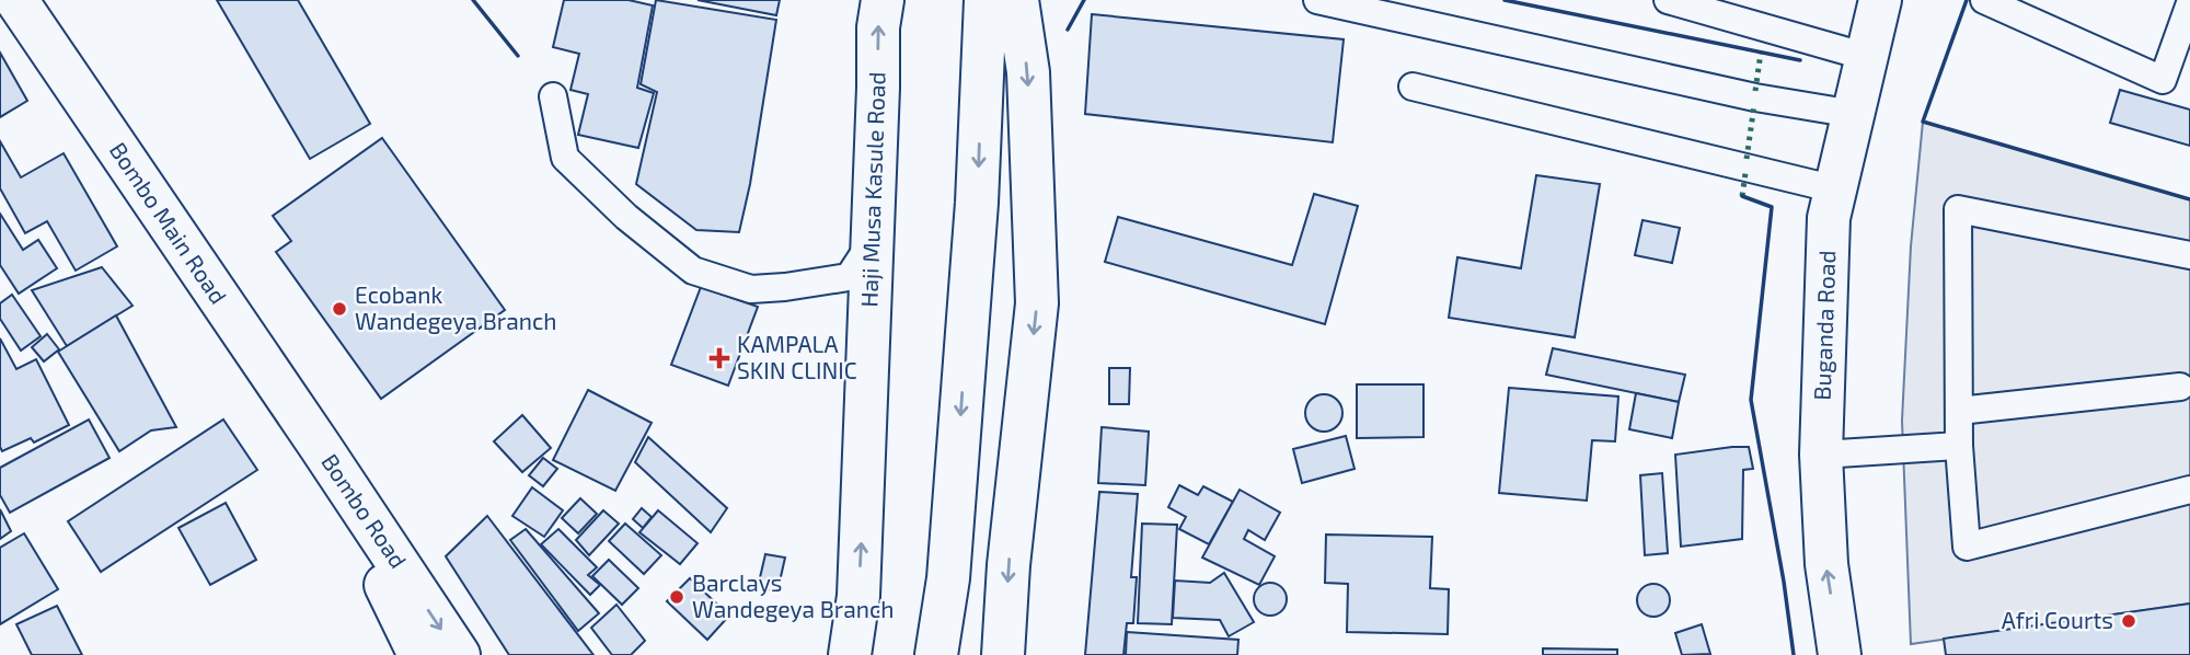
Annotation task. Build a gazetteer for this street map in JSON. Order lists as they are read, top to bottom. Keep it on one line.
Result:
{"streets":{"main road":["Haji Musa Kasule Road","Bombo Main Road","Buganda Road","Bombo Road"]},"crossings":[["Bombo Main Road","Bombo Road"]],"places":{"other":["Ecobank Wandegeya Branch","Barclays Wandegeya Branch","Afri Courts"],"health":["KAMPALA SKIN CLINIC"]}}
